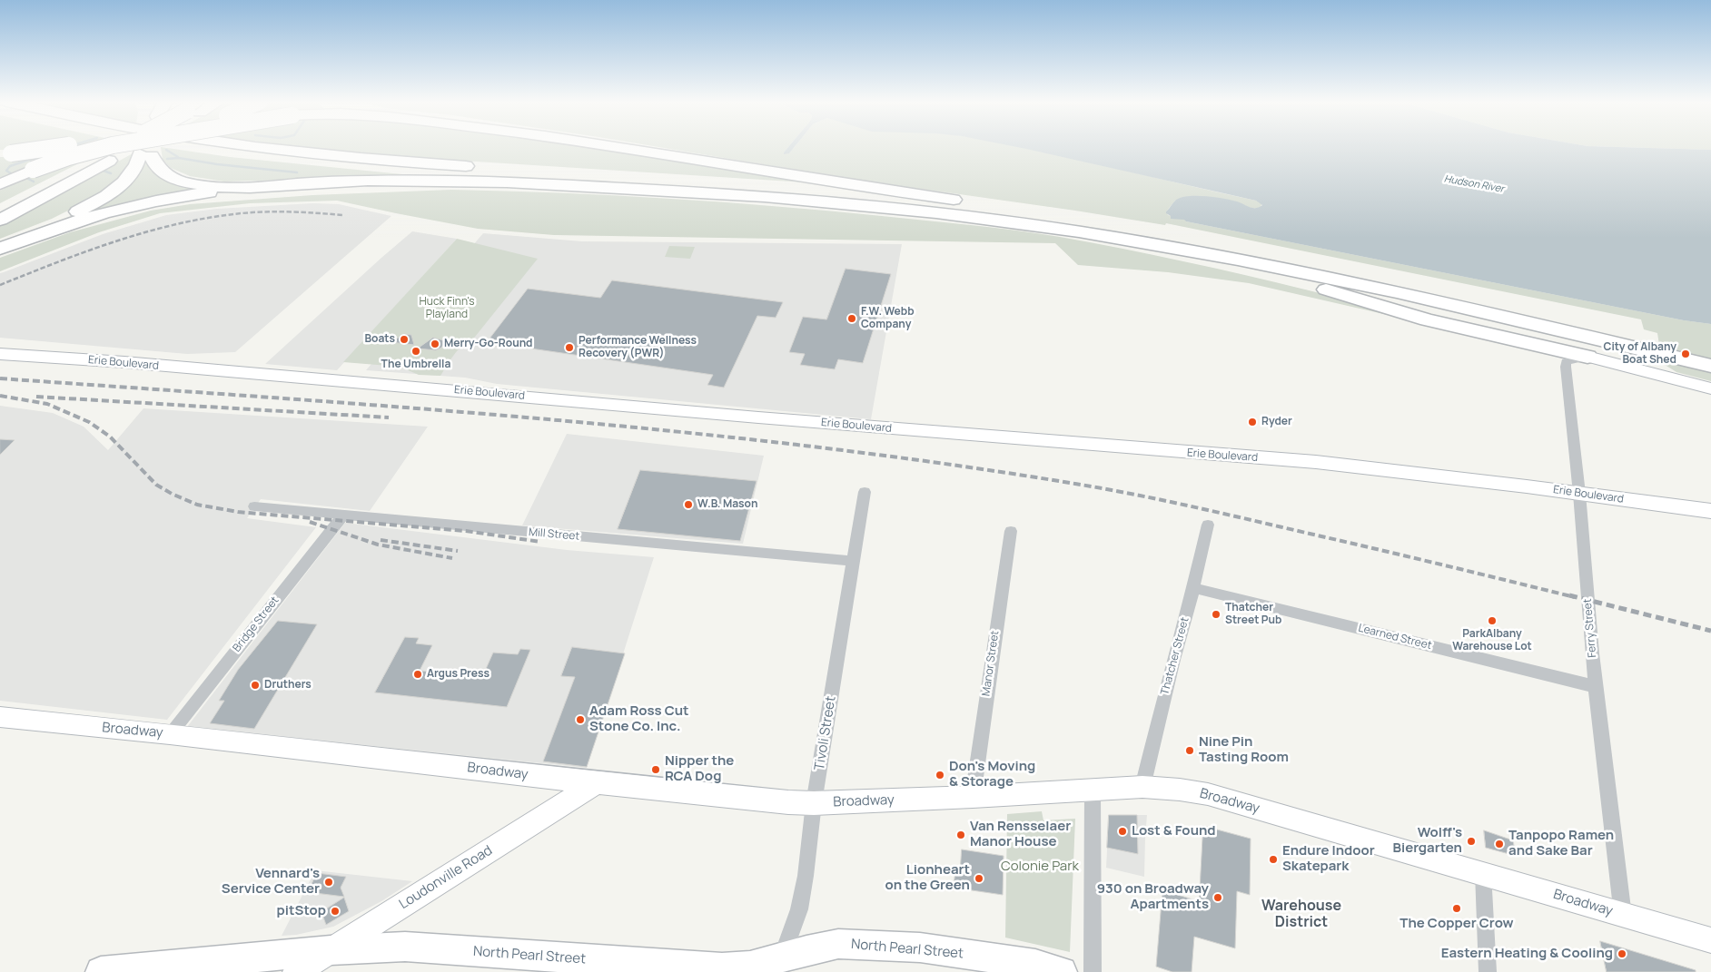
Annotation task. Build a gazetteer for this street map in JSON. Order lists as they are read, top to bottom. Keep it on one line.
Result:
{"streets":{"main road":["North Pearl Street"],"street":["Erie Boulevard","Mill Street","Bridge Street","Ferry Street","Learned Street","Thatcher Street","Manor Street","Broadway","Tivoli Street","Loudonville Road"]},"crossings":[["Erie Boulevard","Ferry Street"],["Mill Street","Bridge Street"],["Mill Street","Tivoli Street"],["Bridge Street","Broadway"],["Ferry Street","Learned Street"],["Ferry Street","Broadway"],["Learned Street","Thatcher Street"],["Thatcher Street","Broadway"],["Manor Street","Broadway"],["Broadway","Tivoli Street"],["Broadway","Loudonville Road"],["Tivoli Street","North Pearl Street"],["Loudonville Road","North Pearl Street"]],"districts":["Warehouse District"],"water":["Hudson River"],"parks":["Huck Finn's Playland","Colonie Park"],"places":["F.W. Webb Company","Boats","Merry-Go-Round","Performance Wellness Recovery (PWR)","The Umbrella","City of Albany Boat Shed","Ryder","W.B. Mason","Thatcher Street Pub","ParkAlbany Warehouse Lot","Argus Press","Druthers","Adam Ross Cut Stone Co. Inc.","Nine Pin Tasting Room","Nipper the RCA Dog","Don's Moving & Storage","Lost & Found","Van Rensselaer Manor House","Wolff's Biergarten","Tanpopo Ramen and Sake Bar","Endure Indoor Skatepark","Lionheart on the Green","Vennard's Service Center","930 on Broadway Apartments","The Copper Crow","pitStop","Eastern Heating & Cooling"]}
